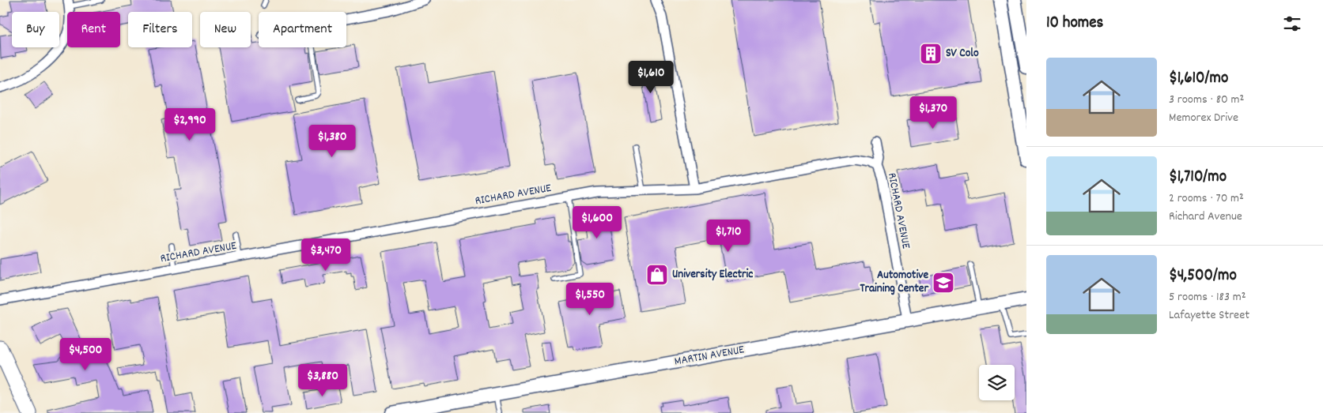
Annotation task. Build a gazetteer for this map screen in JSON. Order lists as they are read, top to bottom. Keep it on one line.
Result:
{"streets":{"street":["RICHARD AVENUE","MARTIN AVENUE"]},"crossings":[["RICHARD AVENUE","MARTIN AVENUE"]],"places":{"building":["SV Colo"],"shop":["University Electric"],"school or university":["Automotive Training Center"]},"page":{"heading":"10 homes","chip":["Buy","Rent","Filters","New","Apartment"],"list":[{"name":"$1,610/mo","note":"3 rooms · 80 m² · Memorex Drive"},{"name":"$1,710/mo","note":"2 rooms · 70 m² · Richard Avenue"},{"name":"$4,500/mo","note":"5 rooms · 183 m² · Lafayette Street"}],"price":["$1,610","$1,370","$2,990","$1,380","$1,600","$1,710","$3,470","$1,550","$4,500","$3,880"]}}
